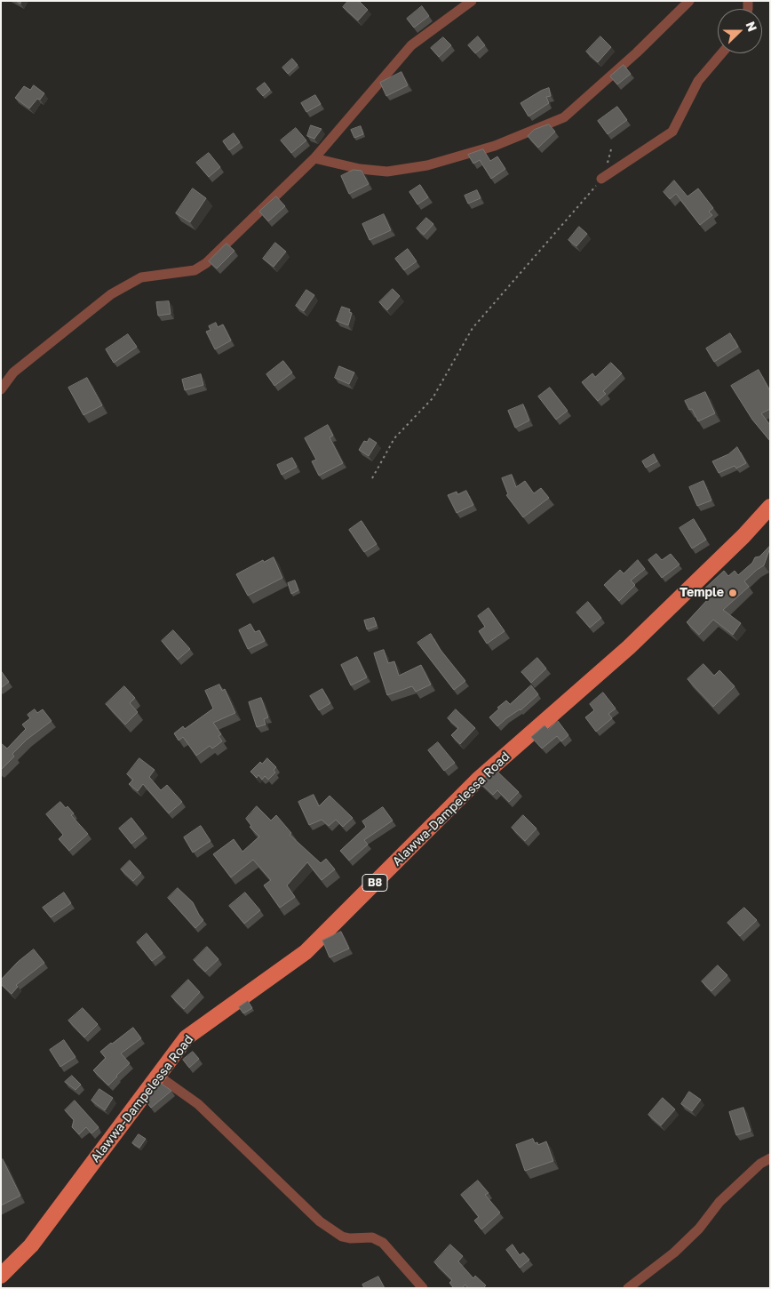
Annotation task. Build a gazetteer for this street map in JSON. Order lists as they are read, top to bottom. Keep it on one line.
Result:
{"streets":{"main road":["Alawwa-Dampelessa Road","B8"]},"places":["Temple"],"north":"right"}
